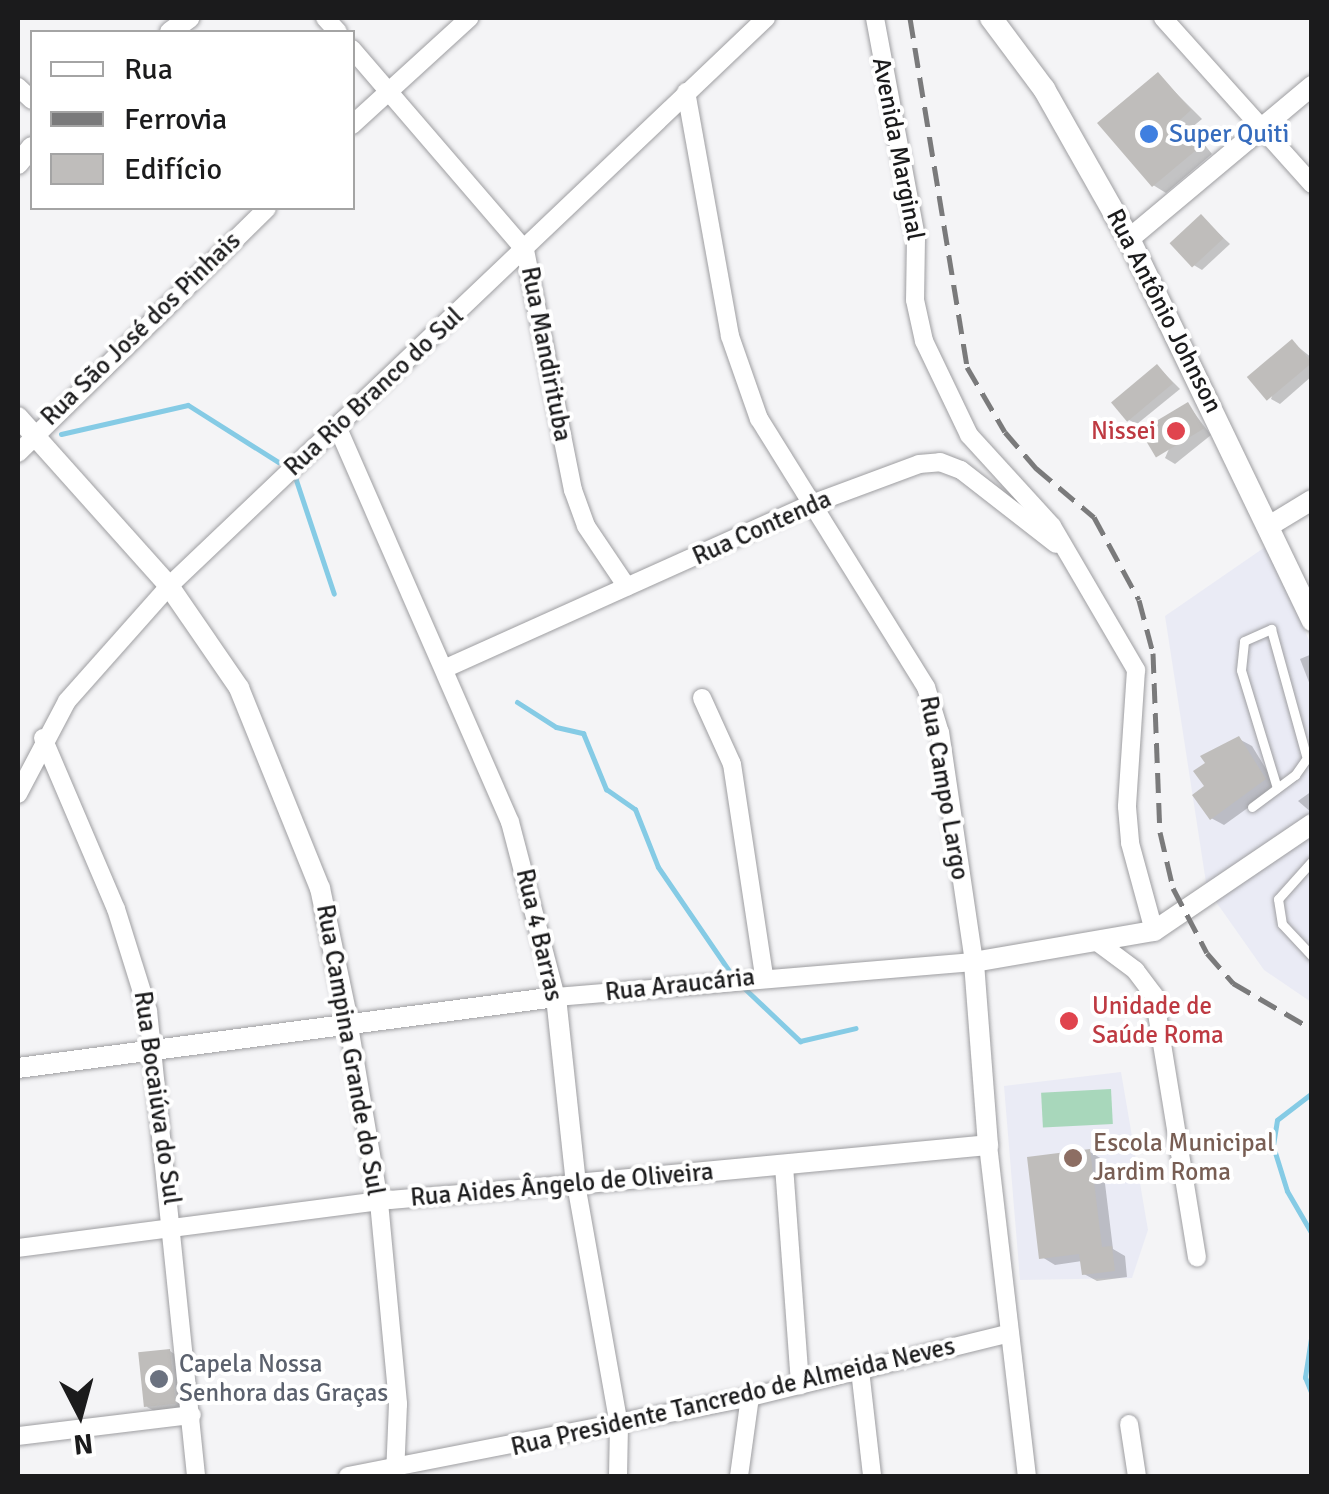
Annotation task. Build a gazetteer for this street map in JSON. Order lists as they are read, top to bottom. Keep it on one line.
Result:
{"streets":{"main road":["Rua Antônio Johnson"],"street":["Avenida Marginal","Rua São José dos Pinhais","Rua Mandirituba","Rua Rio Branco do Sul","Rua Contenda","Rua Campo Largo","Rua 4 Barras","Rua Araucária","Rua Campina Grande do Sul","Rua Bocaiúva do Sul","Rua Aides Ângelo de Oliveira","Rua Presidente Tancredo de Almeida Neves"]},"crossings":[["Avenida Marginal","Rua Contenda"],["Avenida Marginal","Rua Araucária"],["Rua São José dos Pinhais","Rua Campina Grande do Sul"],["Rua Mandirituba","Rua Rio Branco do Sul"],["Rua Mandirituba","Rua Contenda"],["Rua Rio Branco do Sul","Rua Campo Largo"],["Rua Rio Branco do Sul","Rua 4 Barras"],["Rua Rio Branco do Sul","Rua Campina Grande do Sul"],["Rua Rio Branco do Sul","Rua Bocaiúva do Sul"],["Rua Contenda","Rua Campo Largo"],["Rua Contenda","Rua 4 Barras"],["Rua Campo Largo","Rua Araucária"],["Rua Campo Largo","Rua Aides Ângelo de Oliveira"],["Rua Campo Largo","Rua Presidente Tancredo de Almeida Neves"],["Rua 4 Barras","Rua Araucária"],["Rua 4 Barras","Rua Aides Ângelo de Oliveira"],["Rua 4 Barras","Rua Presidente Tancredo de Almeida Neves"],["Rua Araucária","Rua Campina Grande do Sul"],["Rua Araucária","Rua Bocaiúva do Sul"],["Rua Campina Grande do Sul","Rua Aides Ângelo de Oliveira"],["Rua Campina Grande do Sul","Rua Presidente Tancredo de Almeida Neves"],["Rua Bocaiúva do Sul","Rua Aides Ângelo de Oliveira"]],"places":["Super Quiti","Nissei","Unidade de Saúde Roma","Escola Municipal Jardim Roma","Capela Nossa Senhora das Graças"],"legend":["Rua","Ferrovia","Edifício"],"north":"bottom"}
